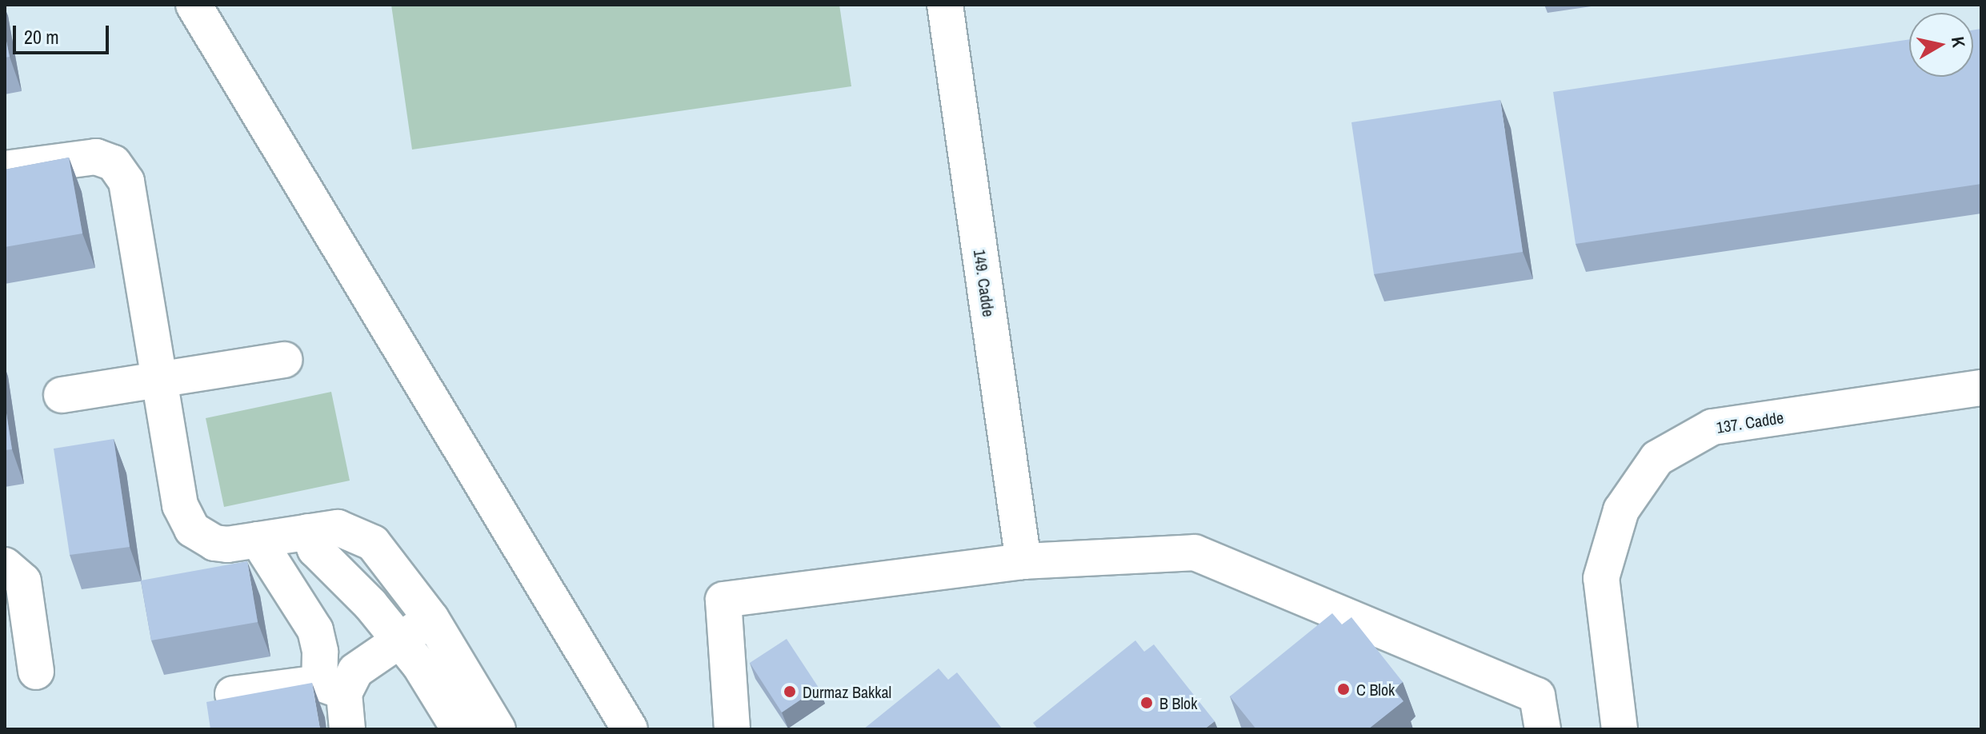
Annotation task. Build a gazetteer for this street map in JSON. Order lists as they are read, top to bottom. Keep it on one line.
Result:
{"streets":{"street":["149. Cadde","137. Cadde"]},"places":["C Blok","Durmaz Bakkal","B Blok"],"scale_bar":"20 m","north":"right"}
